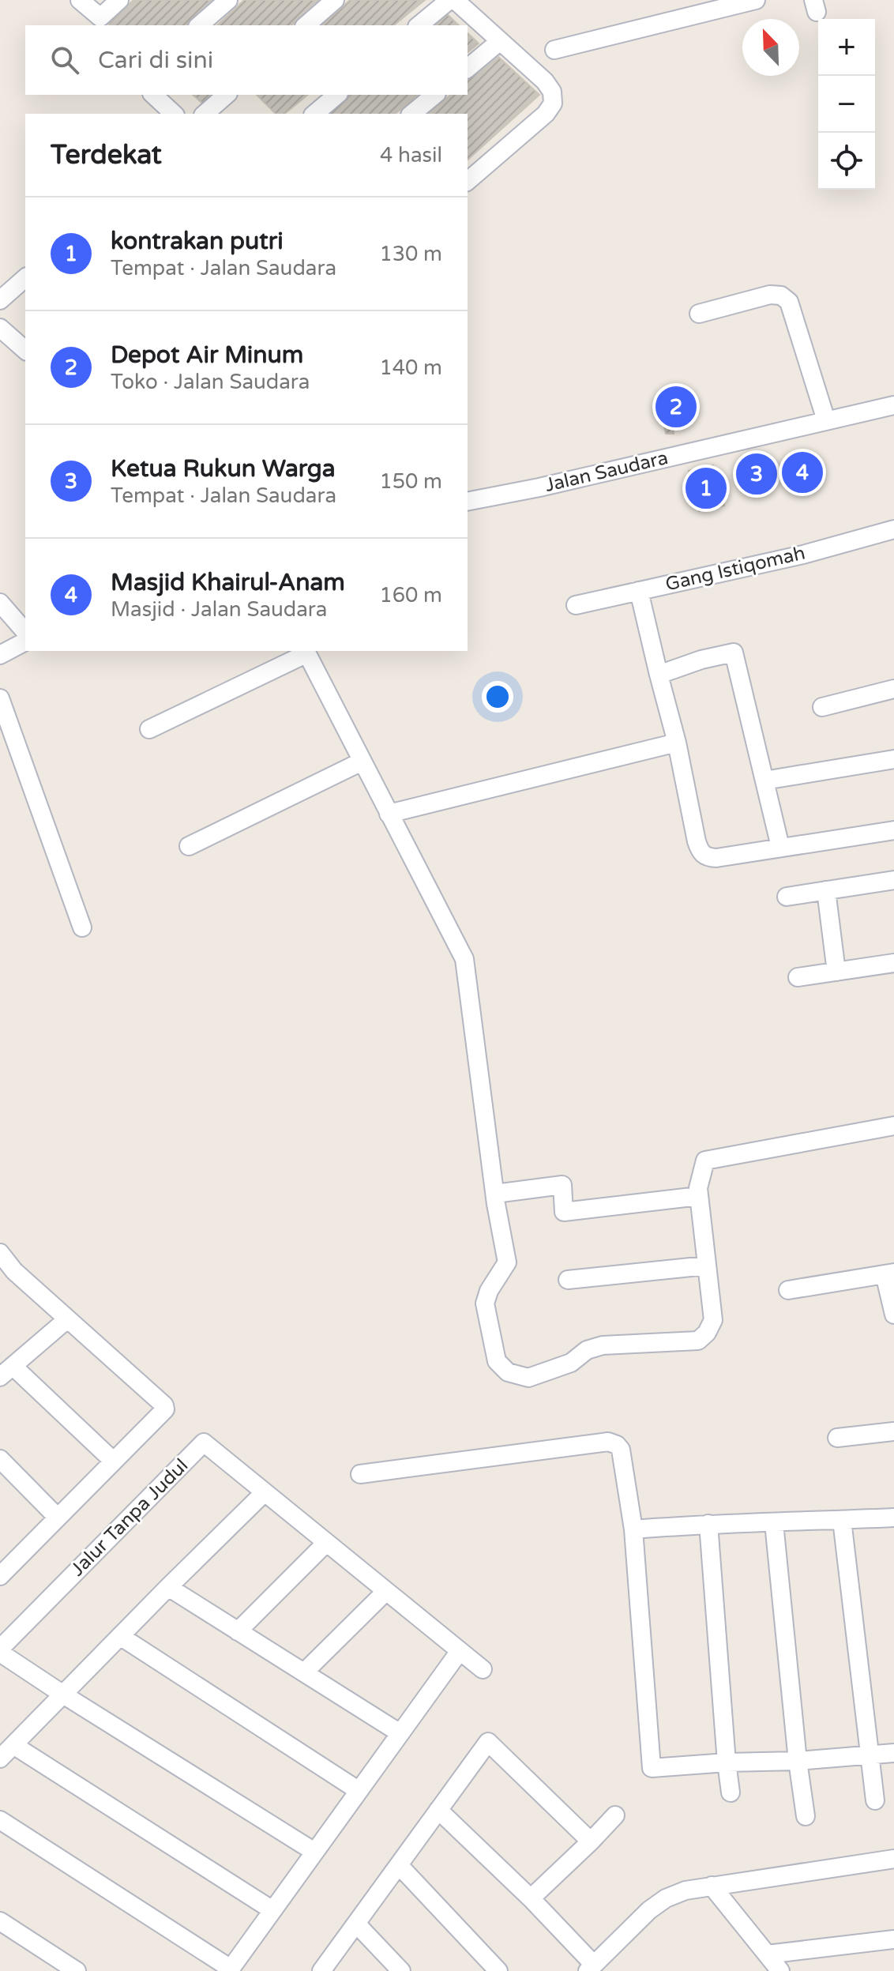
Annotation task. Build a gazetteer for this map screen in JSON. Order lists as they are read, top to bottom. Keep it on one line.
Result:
{"streets":{"street":["Jalan Saudara","Gang Istiqomah","Jalur Tanpa Judul"]},"north":"top left","page":{"map_buttons":["+","−"],"search":"Cari di sini","heading":["Terdekat","4 hasil"],"list":[{"mark":"1","name":"kontrakan putri","note":"Tempat · Jalan Saudara","value":"130 m"},{"mark":"2","name":"Depot Air Minum","note":"Toko · Jalan Saudara","value":"140 m"},{"mark":"3","name":"Ketua Rukun Warga","note":"Tempat · Jalan Saudara","value":"150 m"},{"mark":"4","name":"Masjid Khairul-Anam","note":"Masjid · Jalan Saudara","value":"160 m"}],"pins":["2","4","3","1"]}}
